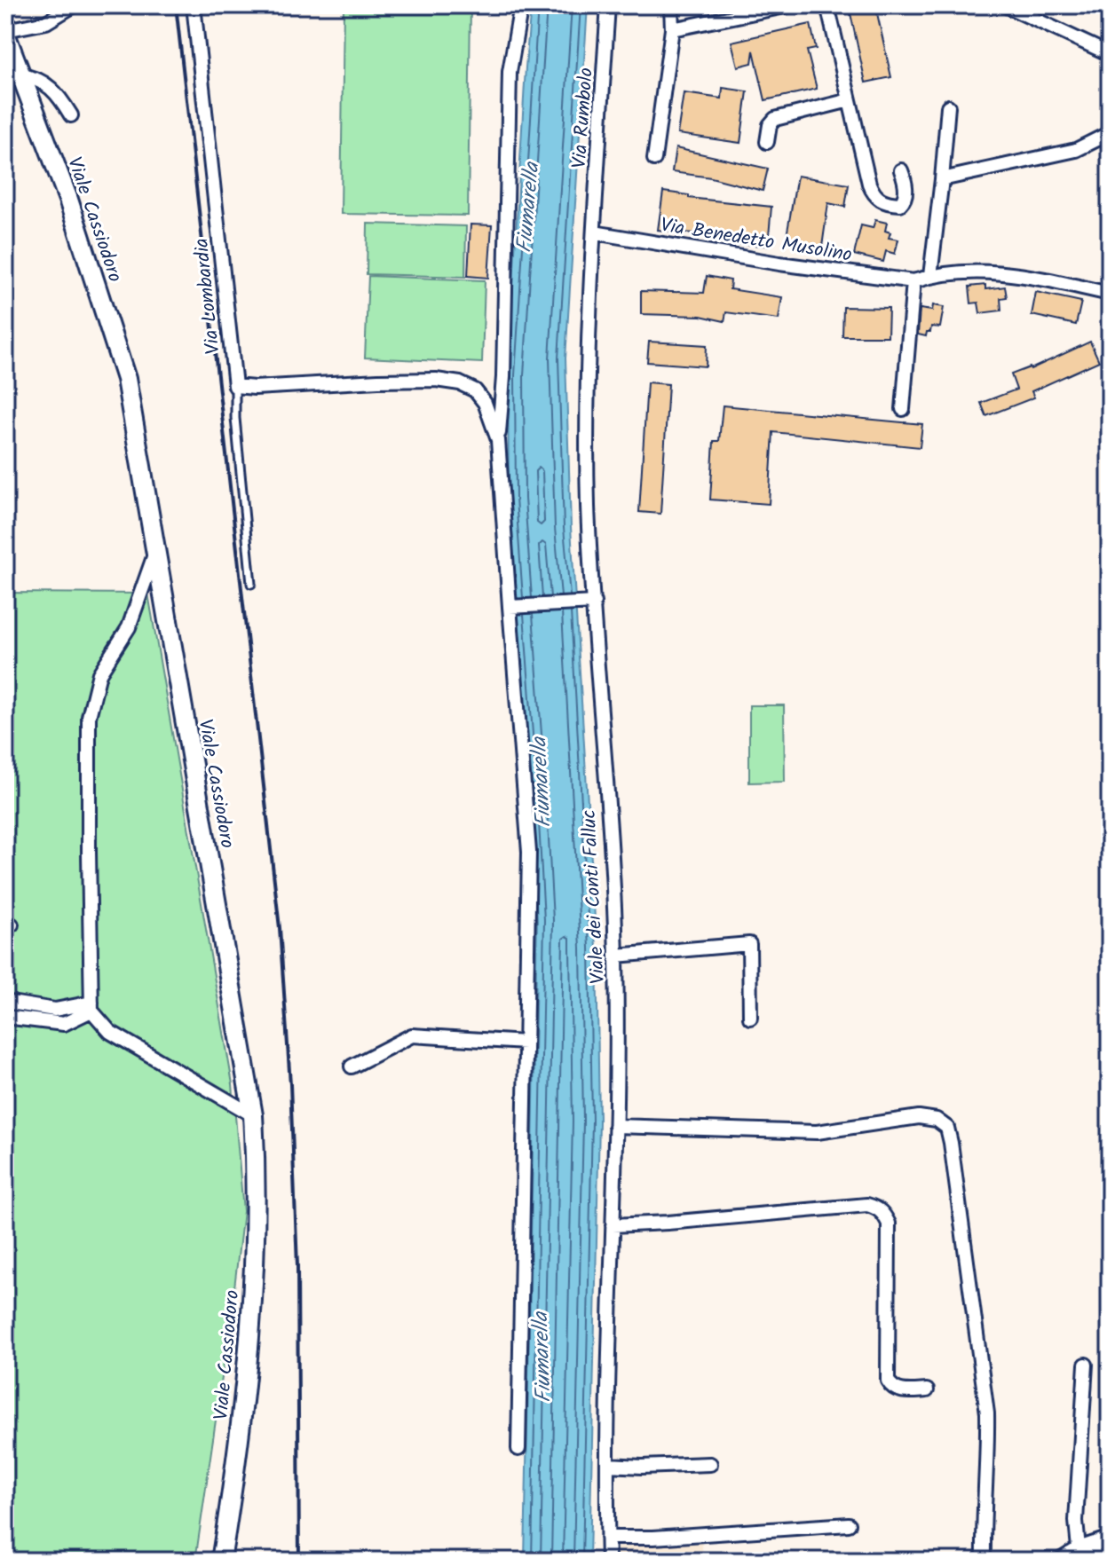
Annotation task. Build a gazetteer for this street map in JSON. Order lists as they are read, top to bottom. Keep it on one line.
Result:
{"streets":{"main road":["Viale Cassiodoro"],"street":["Via Rumbolo","Via Benedetto Musolino","Via Lombardia","Viale dei Conti Falluc"]},"crossings":[["Via Rumbolo","Via Benedetto Musolino"],["Via Rumbolo","Viale dei Conti Falluc"],["Via Benedetto Musolino","Viale dei Conti Falluc"]],"water":["Fiumarella"]}
